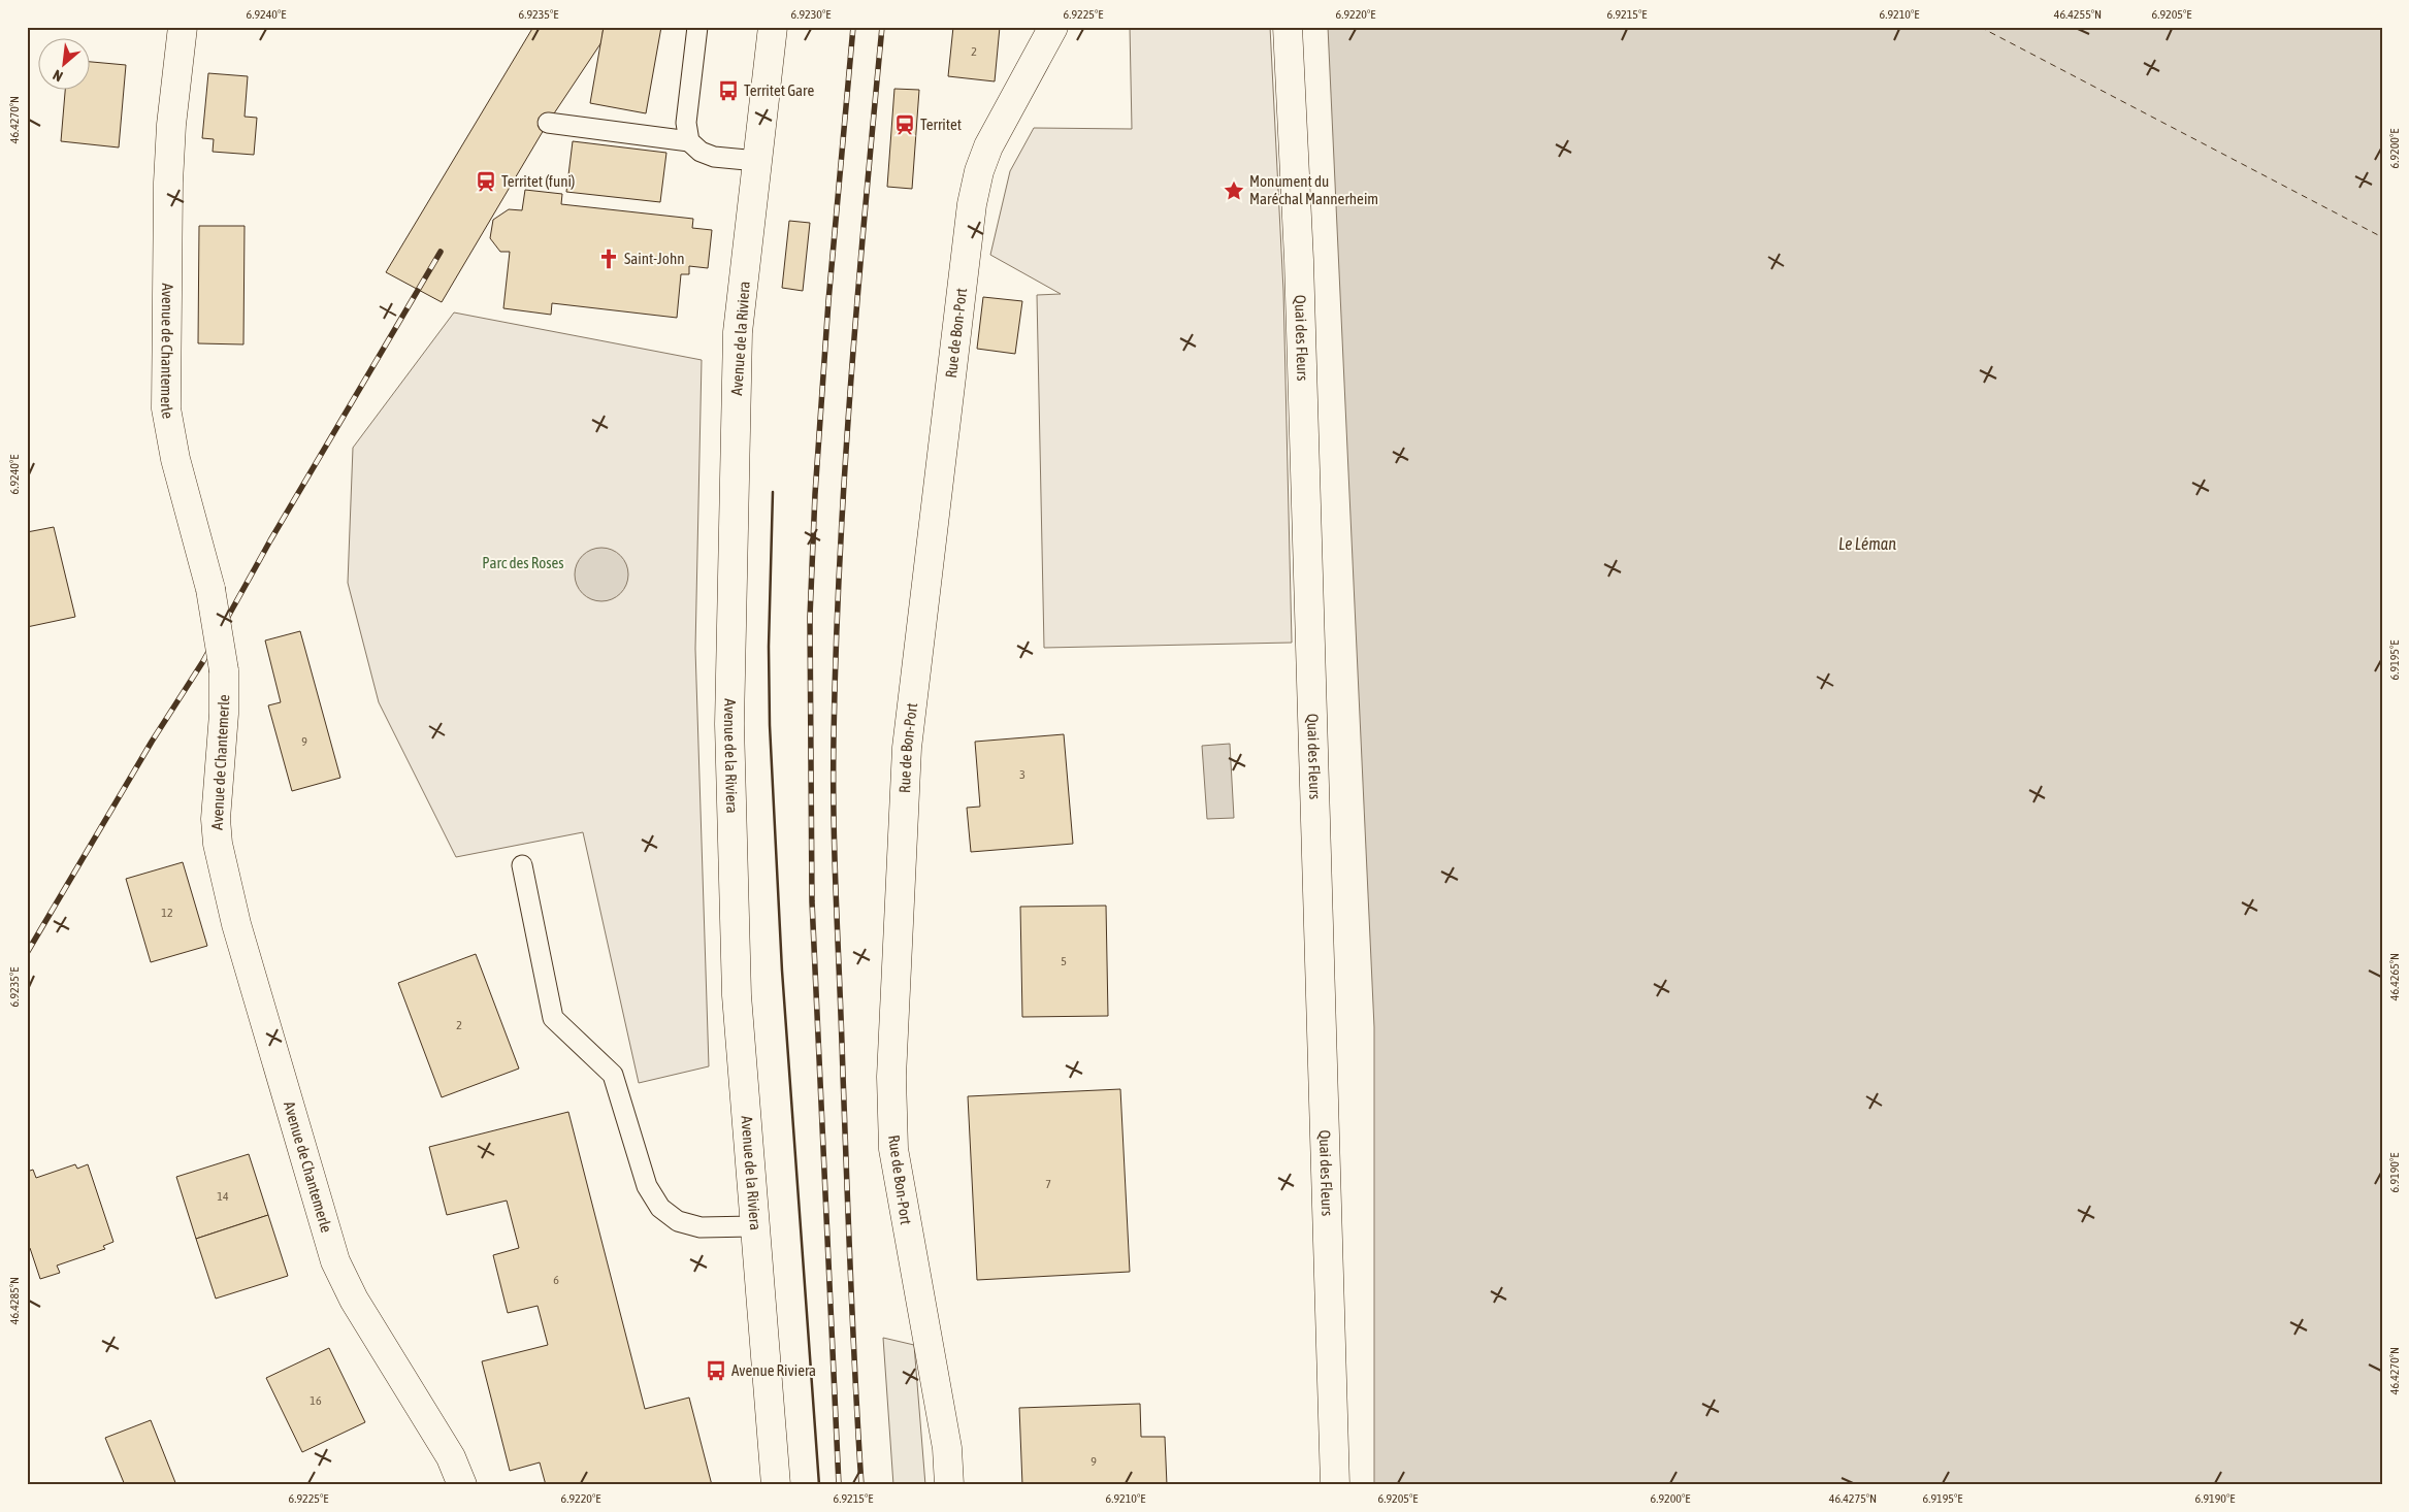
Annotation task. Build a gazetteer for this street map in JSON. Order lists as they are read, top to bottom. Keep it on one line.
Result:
{"streets":{"street":["Rue de Bon-Port","Avenue de la Riviera","Quai des Fleurs","Avenue de Chantemerle"]},"water":["Le Léman"],"parks":["Parc des Roses"],"places":{"bus stop":["Territet Gare","Avenue Riviera"],"station":["Territet","Territet (funi)"],"place":["Monument du Maréchal Mannerheim"],"church":["Saint-John"]},"house_numbers":["2","9","3","12","5","2","7","14","6","16","9"],"north":"bottom left","coordinates":["6.9240°E","6.9235°E","6.9230°E","6.9225°E","6.9220°E","6.9215°E","6.9210°E","46.4255°N","6.9205°E","46.4270°N","6.9200°E","6.9195°E","46.4265°N","6.9190°E","46.4285°N","46.4275°N"]}
